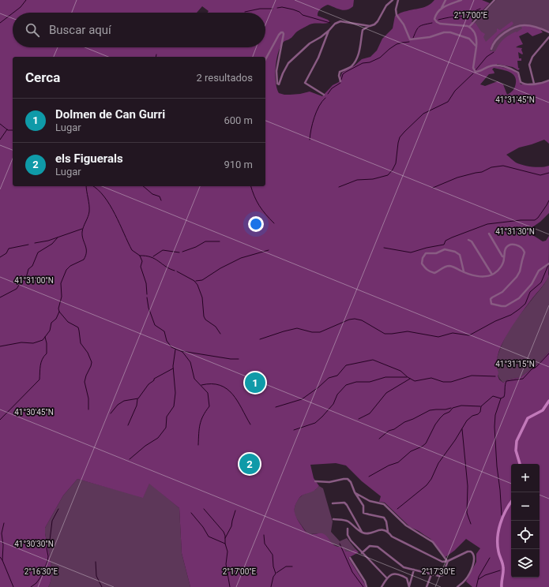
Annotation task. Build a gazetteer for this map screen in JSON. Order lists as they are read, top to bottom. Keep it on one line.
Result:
{"page":{"search":"Buscar aquí","heading":["Cerca","2 resultados"],"list":[{"mark":"1","name":"Dolmen de Can Gurri","note":"Lugar","value":"600 m"},{"mark":"2","name":"els Figuerals","note":"Lugar","value":"910 m"}],"pins":["1","2"],"map_buttons":["+","−"]},"coordinates":["2°17'00\"E","41°31'45\"N","41°31'30\"N","41°31'00\"N","41°31'15\"N","41°30'45\"N","41°30'30\"N","2°16'30\"E","2°17'30\"E"]}
